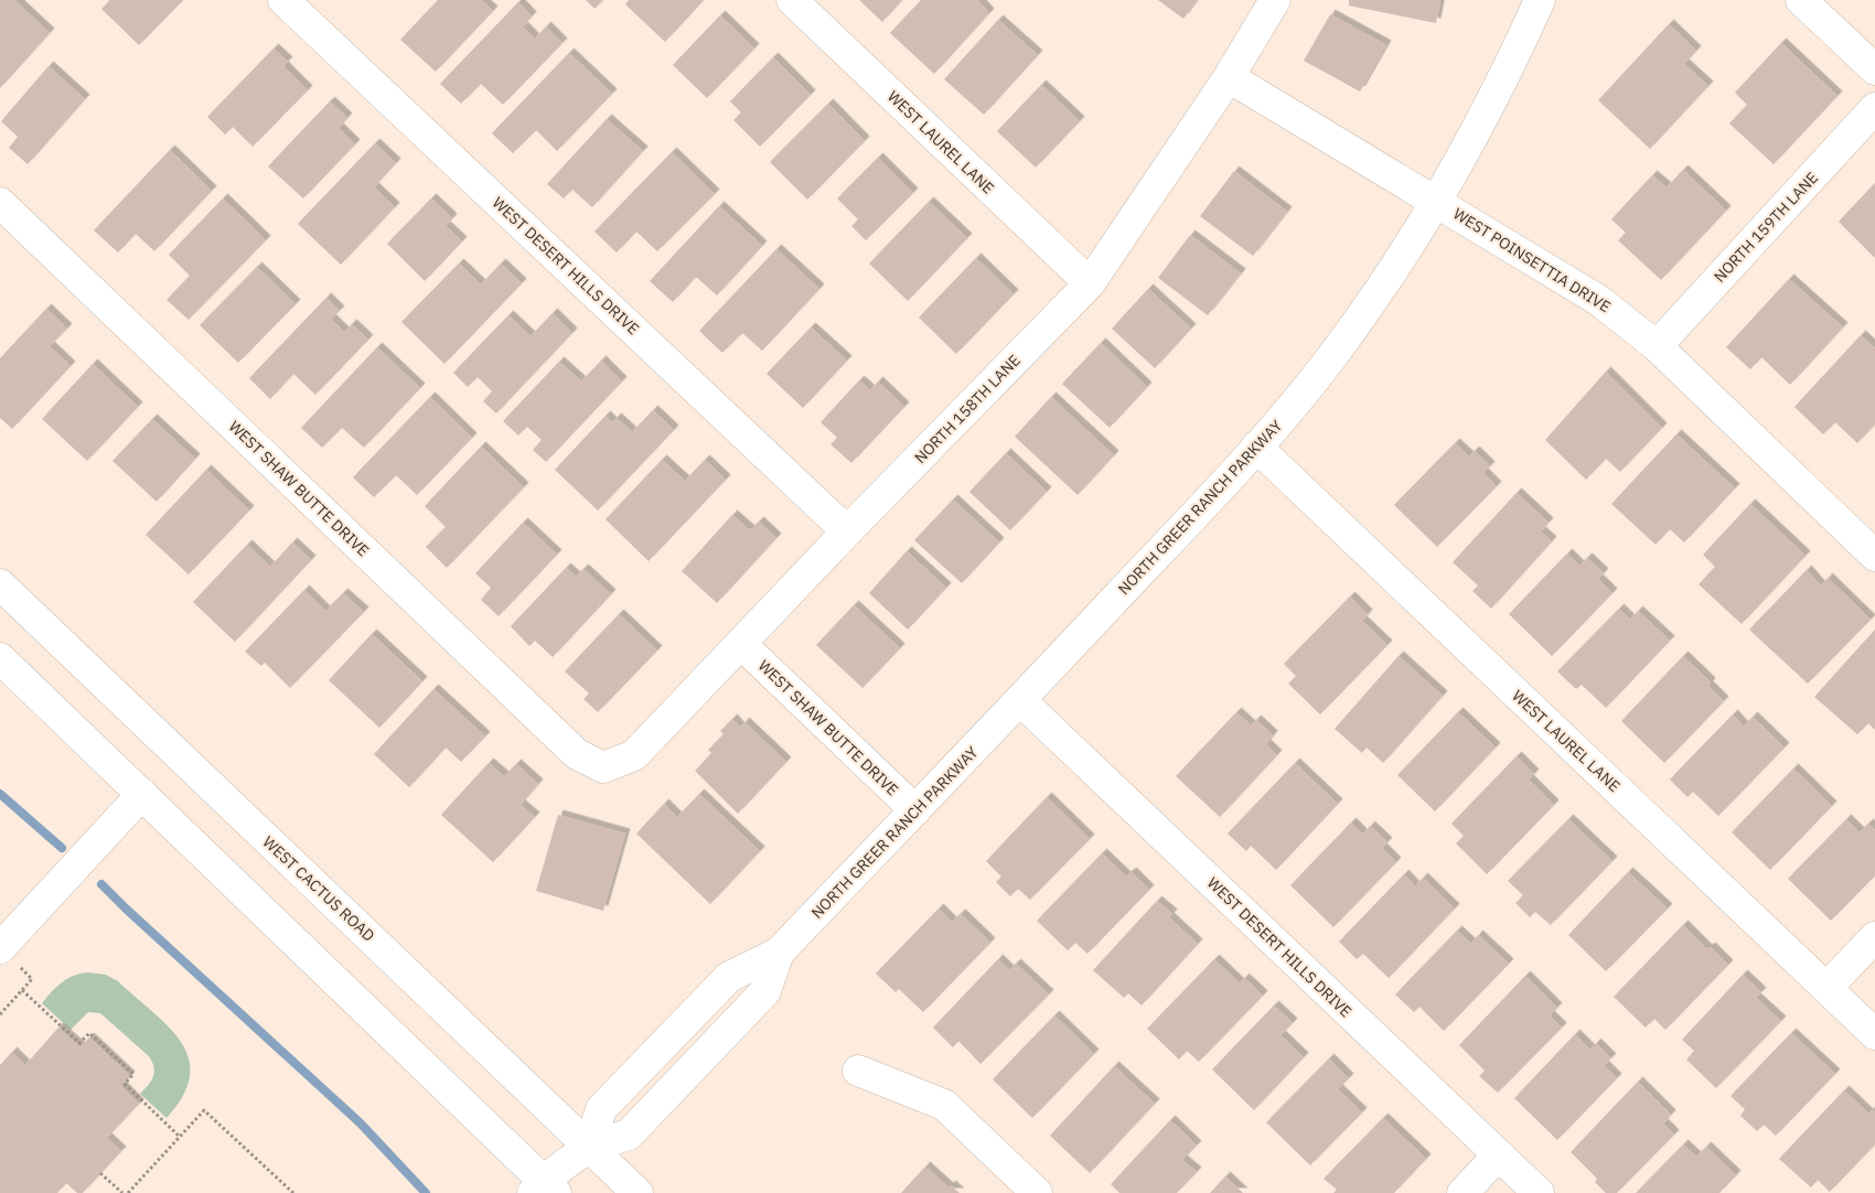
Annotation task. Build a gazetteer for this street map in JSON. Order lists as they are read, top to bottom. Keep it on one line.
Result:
{"streets":{"street":["WEST LAUREL LANE","NORTH 159TH LANE","WEST POINSETTIA DRIVE","WEST DESERT HILLS DRIVE","NORTH 158TH LANE","WEST SHAW BUTTE DRIVE","NORTH GREER RANCH PARKWAY","WEST CACTUS ROAD"]},"crossings":[["WEST LAUREL LANE","NORTH 158TH LANE"],["WEST LAUREL LANE","NORTH GREER RANCH PARKWAY"],["NORTH 159TH LANE","WEST POINSETTIA DRIVE"],["WEST POINSETTIA DRIVE","NORTH 158TH LANE"],["WEST POINSETTIA DRIVE","NORTH GREER RANCH PARKWAY"],["WEST DESERT HILLS DRIVE","NORTH 158TH LANE"],["WEST DESERT HILLS DRIVE","NORTH GREER RANCH PARKWAY"],["NORTH 158TH LANE","WEST SHAW BUTTE DRIVE"],["WEST SHAW BUTTE DRIVE","NORTH GREER RANCH PARKWAY"],["NORTH GREER RANCH PARKWAY","WEST CACTUS ROAD"]]}
